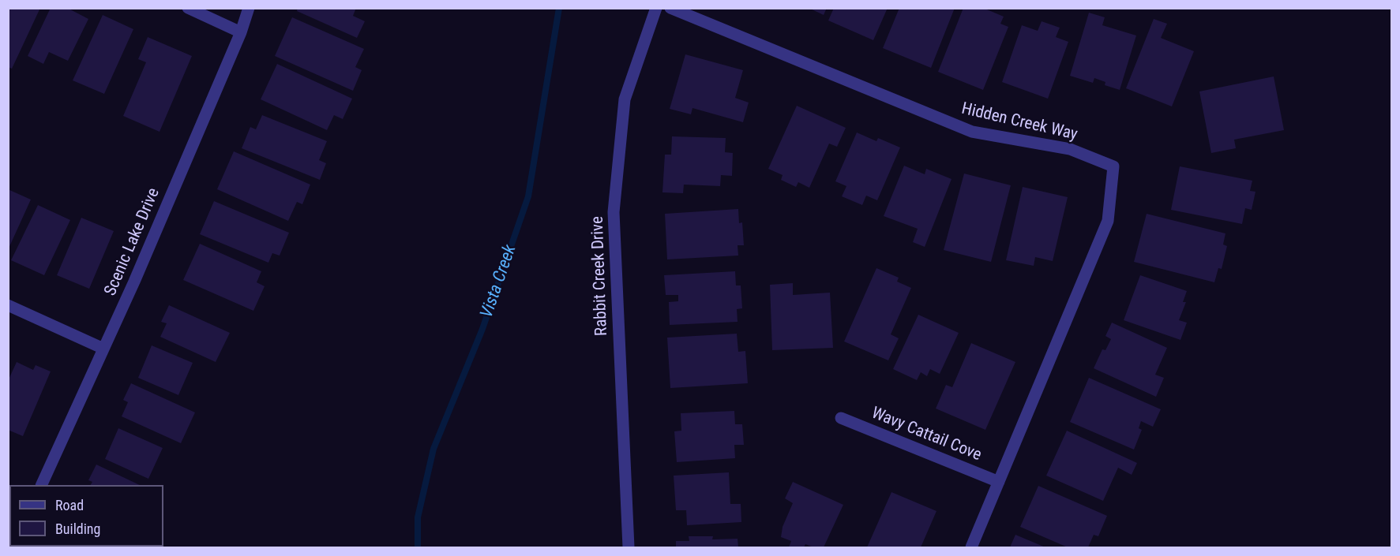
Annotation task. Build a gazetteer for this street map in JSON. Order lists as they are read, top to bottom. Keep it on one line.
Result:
{"streets":{"street":["Hidden Creek Way","Scenic Lake Drive","Rabbit Creek Drive","Wavy Cattail Cove"]},"crossings":[["Hidden Creek Way","Wavy Cattail Cove"]],"water":["Vista Creek"],"legend":["Road","Building"]}
